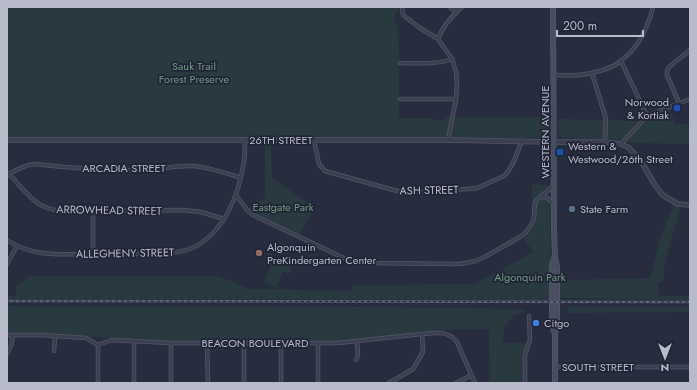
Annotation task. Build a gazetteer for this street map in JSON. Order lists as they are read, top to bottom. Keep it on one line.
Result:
{"streets":{"main road":["WESTERN AVENUE"],"street":["26TH STREET","ARCADIA STREET","ASH STREET","ARROWHEAD STREET","ALLEGHENY STREET","BEACON BOULEVARD","SOUTH STREET"]},"crossings":[["WESTERN AVENUE","26TH STREET"],["WESTERN AVENUE","SOUTH STREET"],["26TH STREET","ASH STREET"],["26TH STREET","ALLEGHENY STREET"],["ARCADIA STREET","ARROWHEAD STREET"],["ARCADIA STREET","ALLEGHENY STREET"],["ARROWHEAD STREET","ALLEGHENY STREET"]],"parks":["Sauk Trail Forest Preserve","Eastgate Park","Algonquin Park"],"places":{"transit":["Norwood & Kortiak","Western & Westwood/26th Street"],"other":["State Farm","Algonquin PreKindergarten Center","Citgo"]},"scale_bar":"200 m","north":"bottom"}
